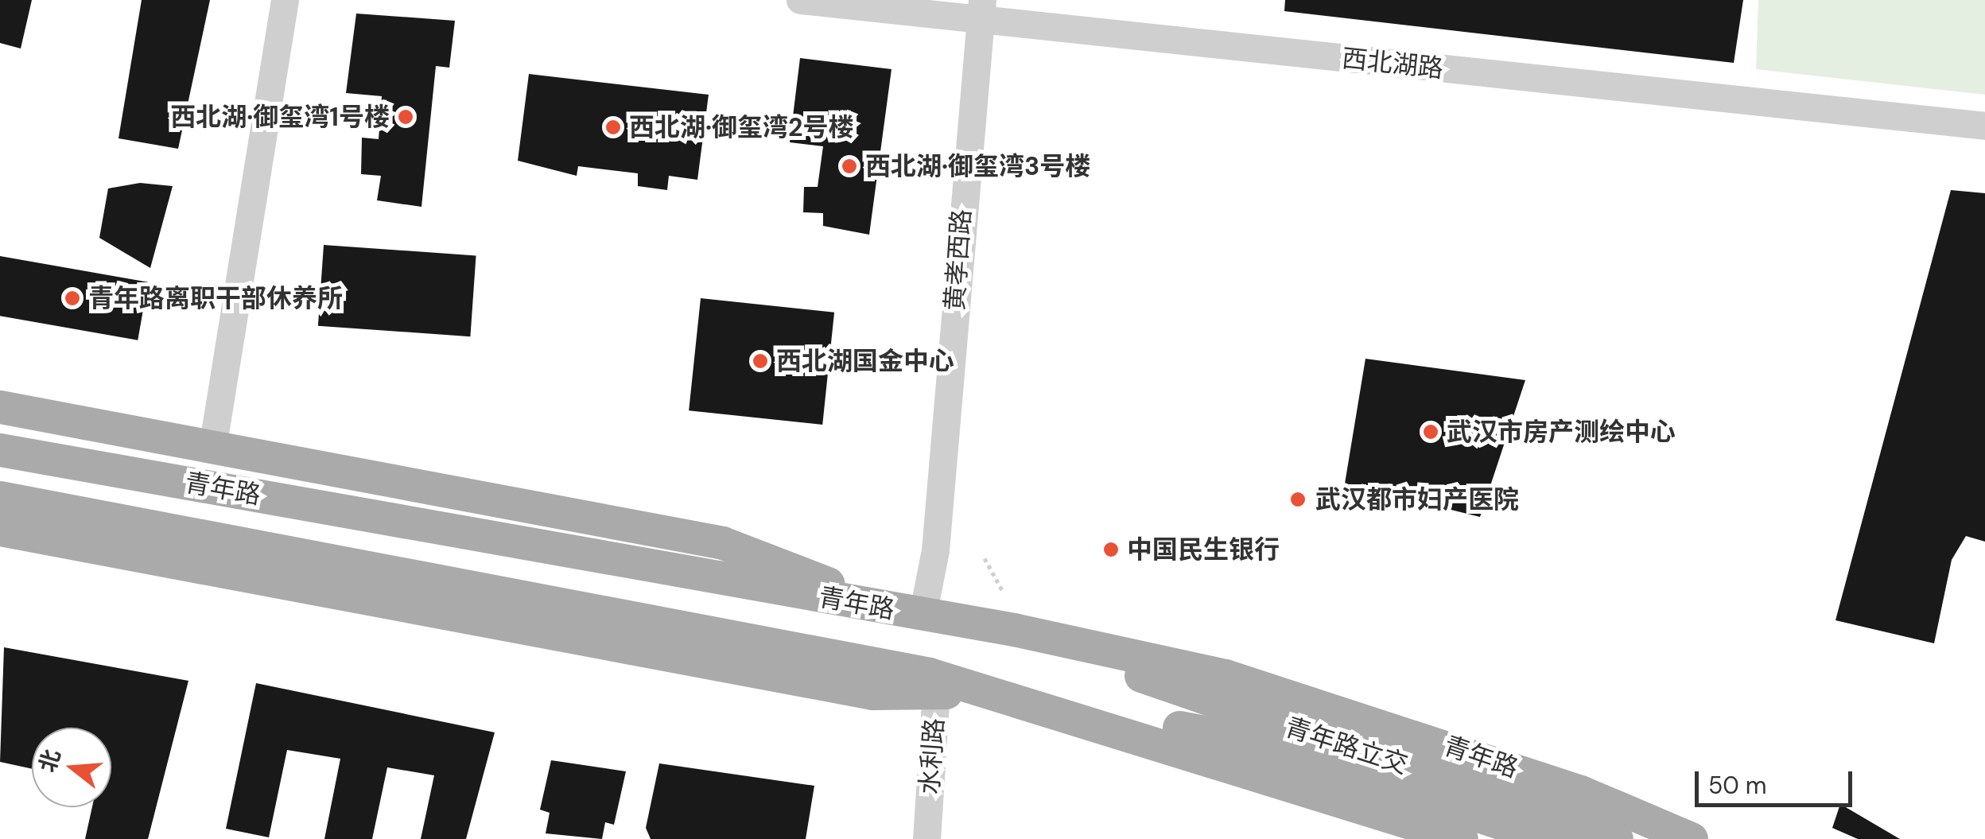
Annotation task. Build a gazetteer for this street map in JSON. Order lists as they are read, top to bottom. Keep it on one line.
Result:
{"streets":{"main road":["青年路","青年路立交"],"street":["西北湖路","黄孝西路","水利路"]},"crossings":[["西北湖路","黄孝西路"],["黄孝西路","青年路"],["青年路","水利路"]],"places":["西北湖·御玺湾1号楼","西北湖·御玺湾2号楼","西北湖·御玺湾3号楼","青年路离职干部休养所","西北湖国金中心","武汉市房产测绘中心","武汉都市妇产医院","中国民生银行"],"scale_bar":"50 m","north":"left"}
